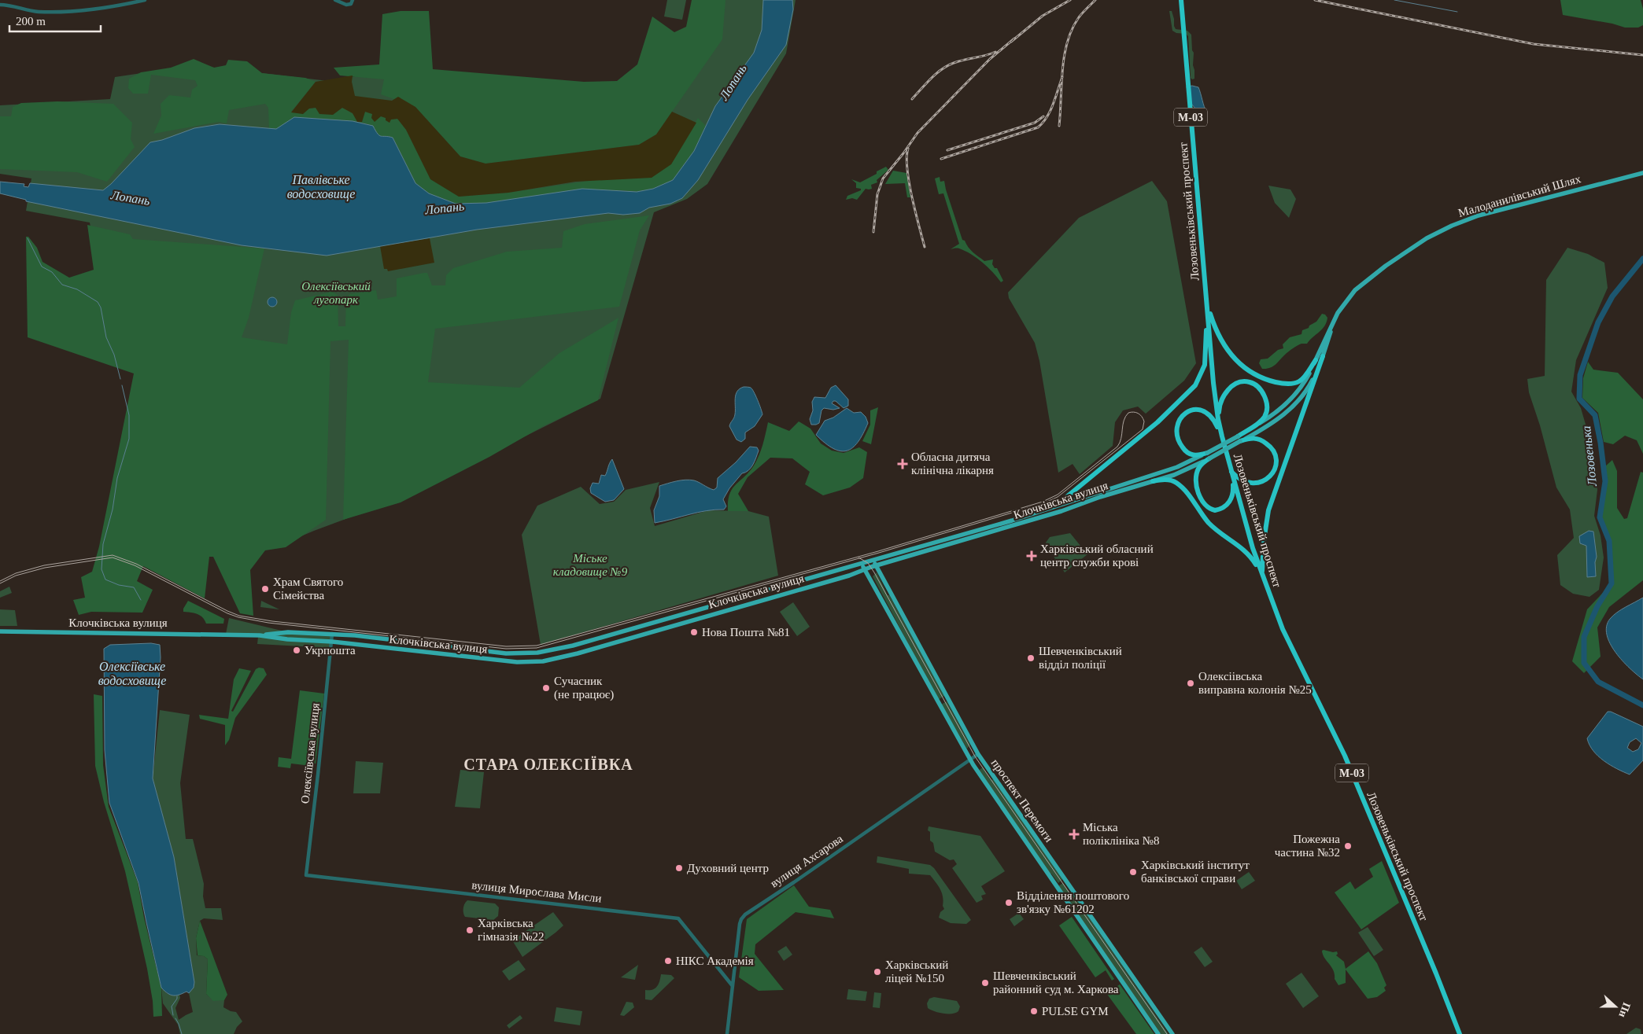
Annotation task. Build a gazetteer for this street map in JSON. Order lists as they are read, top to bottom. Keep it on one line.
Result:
{"streets":{"highway":["М-03","Лозовеньківський проспект"],"main road":["Малоданилівський Шлях","Клочківська вулиця","проспект Перемоги"],"street":["Олексіївська вулиця","вулиця Ахсарова","вулиця Мирослава Мисли"]},"crossings":[["Малоданилівський Шлях","Клочківська вулиця"],["Клочківська вулиця","Олексіївська вулиця"],["Клочківська вулиця","проспект Перемоги"],["Олексіївська вулиця","вулиця Мирослава Мисли"],["проспект Перемоги","вулиця Ахсарова"],["вулиця Ахсарова","вулиця Мирослава Мисли"]],"districts":["СТАРА ОЛЕКСІЇВКА"],"water":["Лопань","Павлівське водосховище","Лозовенька","Олексіївське водосховище"],"parks":["Олексіївський лугопарк","Міське кладовище №9"],"places":{"health":["Обласна дитяча клінічна лікарня","Харківський обласний центр служби крові","Міська поліклініка №8"],"other":["Храм Святого Сімейства","Нова Пошта №81","Укрпошта","Шевченківський відділ поліції","Олексіівська виправна колонія №25","Сучасник (не працює)","Пожежна частина №32","Духовний центр","Харківський інститут банківської справи","Відділення поштового зв'язку №61202","Харківська гімназія №22","НІКС Академія","Харківський ліцей №150","Шевченківський районний суд м. Харкова","PULSE GYM"]},"scale_bar":"200 m","north":"right"}
